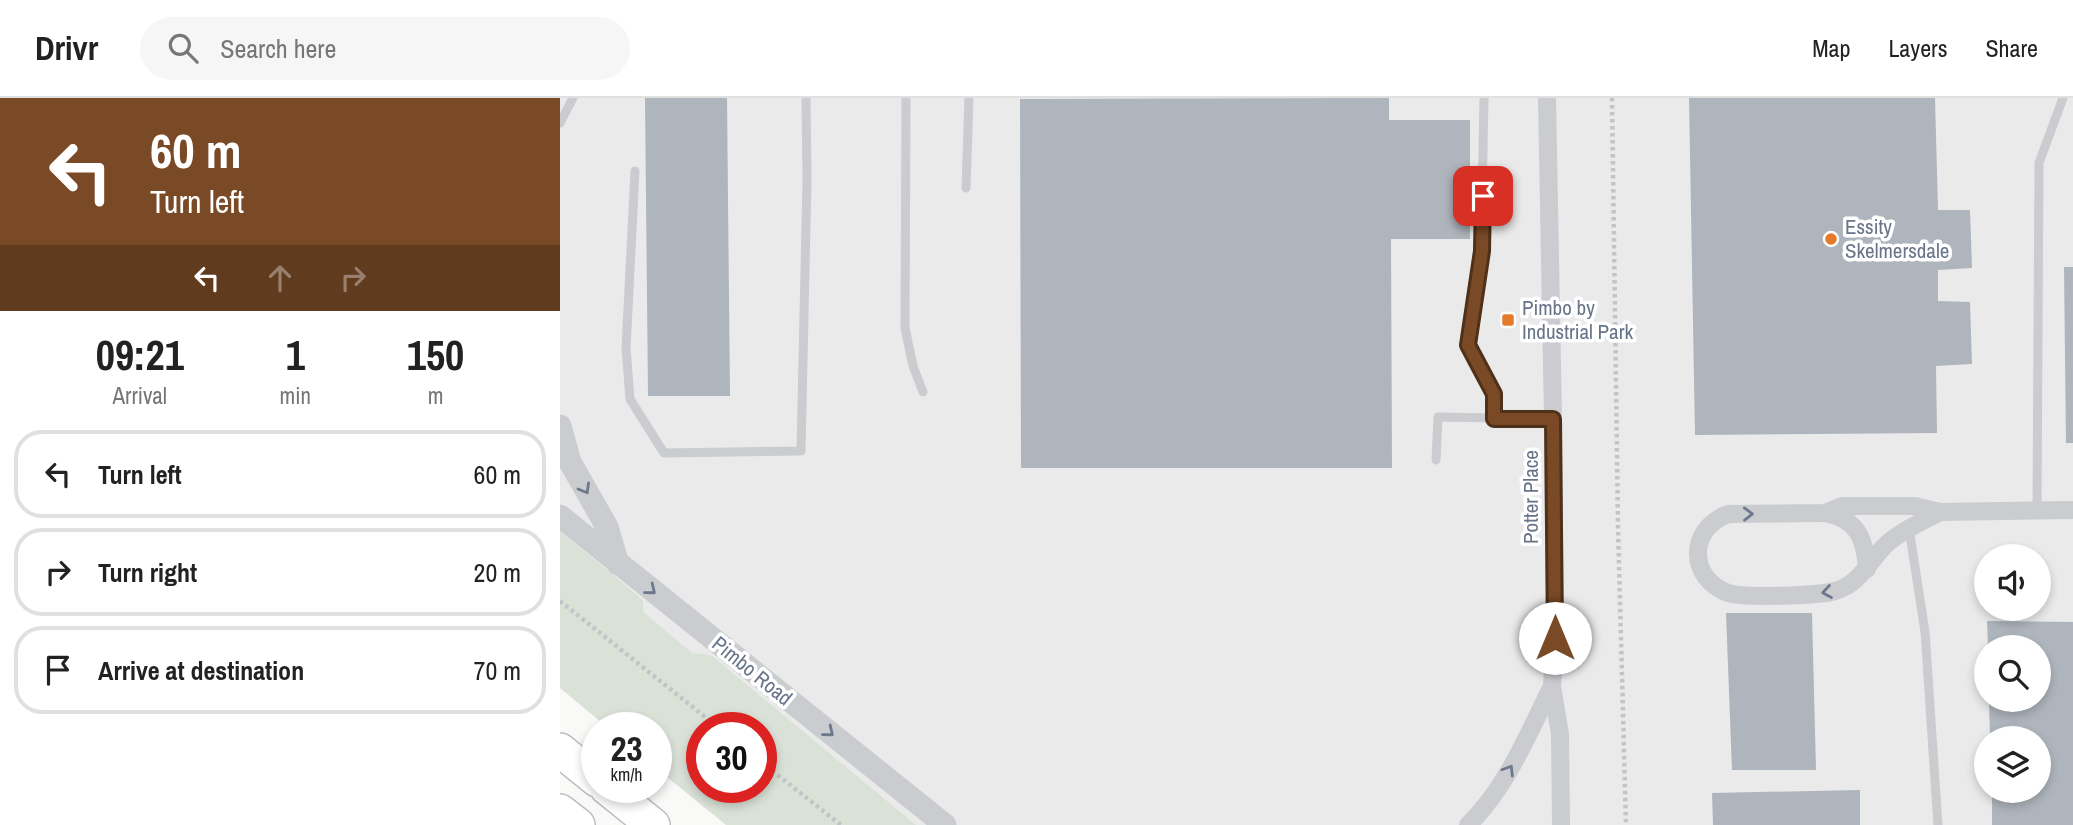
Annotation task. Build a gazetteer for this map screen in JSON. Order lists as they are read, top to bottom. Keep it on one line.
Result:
{"streets":{"street":["Potter Place","Pimbo Road"]},"one_way":["Pimbo Road"],"places":{"other":["Essity Skelmersdale"],"transit":["Pimbo by Industrial Park"]},"page":{"header":"Drivr","search":"Search here","nav":["Map","Layers","Share"],"turn":["60 m","Turn left"],"eta":["09:21","Arrival","1","min","150","m"],"list":[{"name":"Turn left","value":"60 m"},{"name":"Turn right","value":"20 m"},{"name":"Arrive at destination","value":"70 m"}],"speed":"23 km/h","limit":"30"}}
